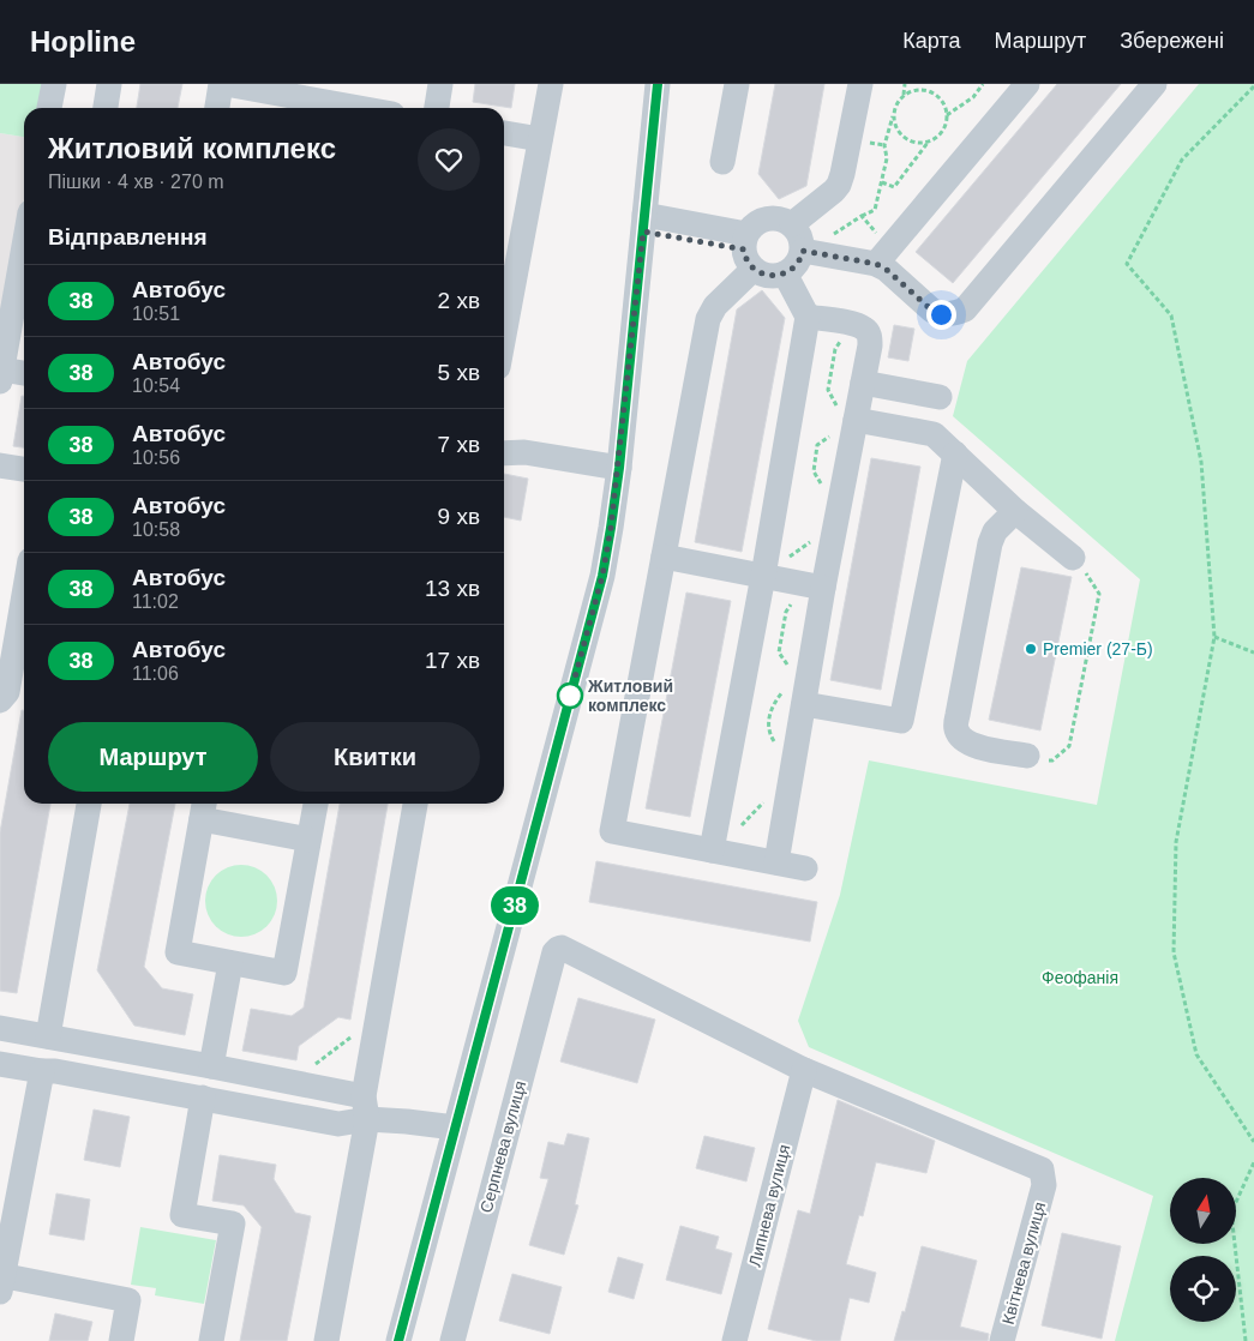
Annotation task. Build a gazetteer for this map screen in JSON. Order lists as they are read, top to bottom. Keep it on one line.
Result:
{"streets":{"street":["Серпнева вулиця","Липнева вулиця","Квітнева вулиця"]},"crossings":[["Серпнева вулиця","Липнева вулиця"],["Серпнева вулиця","Квітнева вулиця"],["Липнева вулиця","Квітнева вулиця"]],"parks":["Феофанія"],"places":["Premier (27-Б)","Житловий комплекс"],"lines":["bus line 38"],"north":"top","page":{"header":"Hopline","nav":["Карта","Маршрут","Збережені"],"on_map":"38","heading":[["Житловий комплекс","Пішки · 4 хв · 270 m"],"Відправлення"],"list":[{"mark":"38","name":"Автобус","note":"10:51","value":"2 хв"},{"mark":"38","name":"Автобус","note":"10:54","value":"5 хв"},{"mark":"38","name":"Автобус","note":"10:56","value":"7 хв"},{"mark":"38","name":"Автобус","note":"10:58","value":"9 хв"},{"mark":"38","name":"Автобус","note":"11:02","value":"13 хв"},{"mark":"38","name":"Автобус","note":"11:06","value":"17 хв"}],"buttons":["Маршрут","Квитки"]}}
